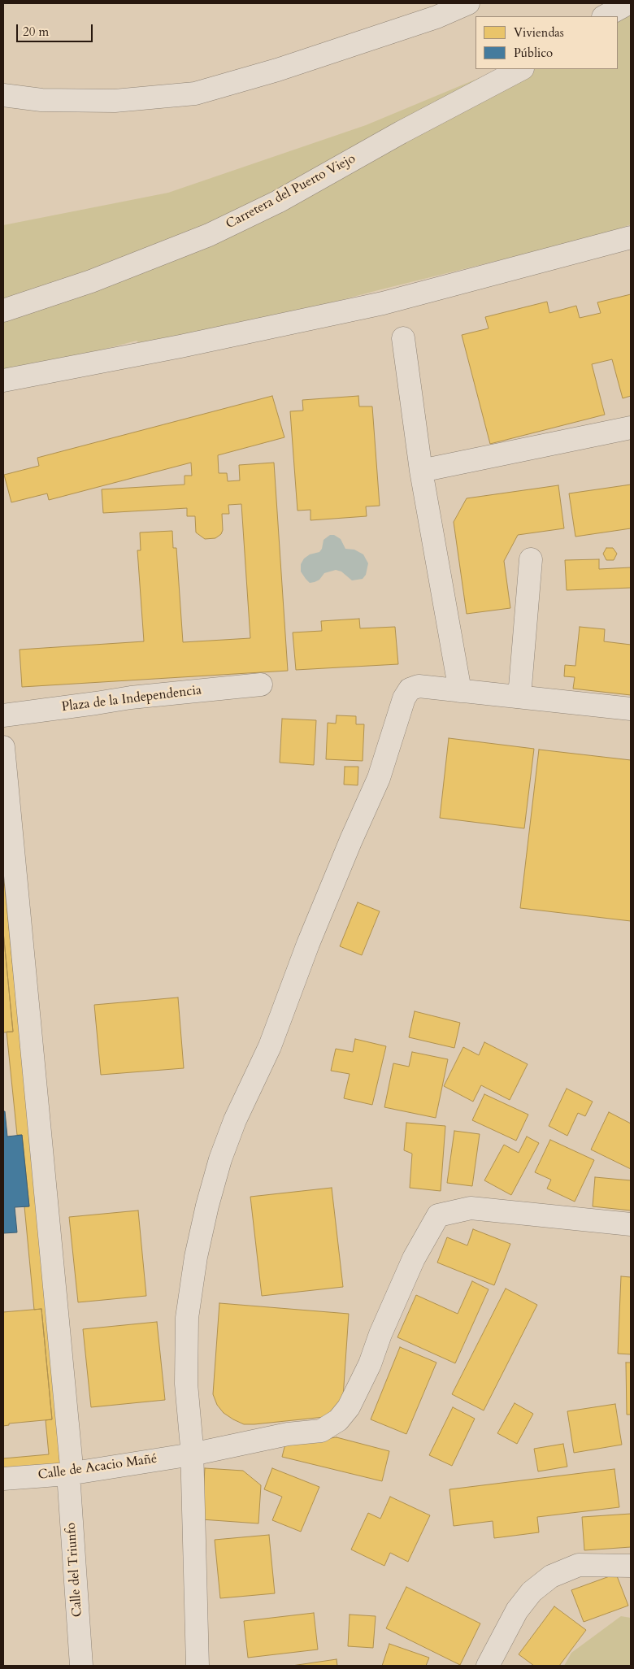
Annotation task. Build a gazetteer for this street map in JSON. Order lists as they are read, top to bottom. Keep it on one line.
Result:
{"streets":{"street":["Carretera del Puerto Viejo","Plaza de la Independencia","Calle de Acacio Mañé","Calle del Triunfo"]},"crossings":[["Calle de Acacio Mañé","Calle del Triunfo"]],"legend":["Viviendas","Público"],"scale_bar":"20 m"}
